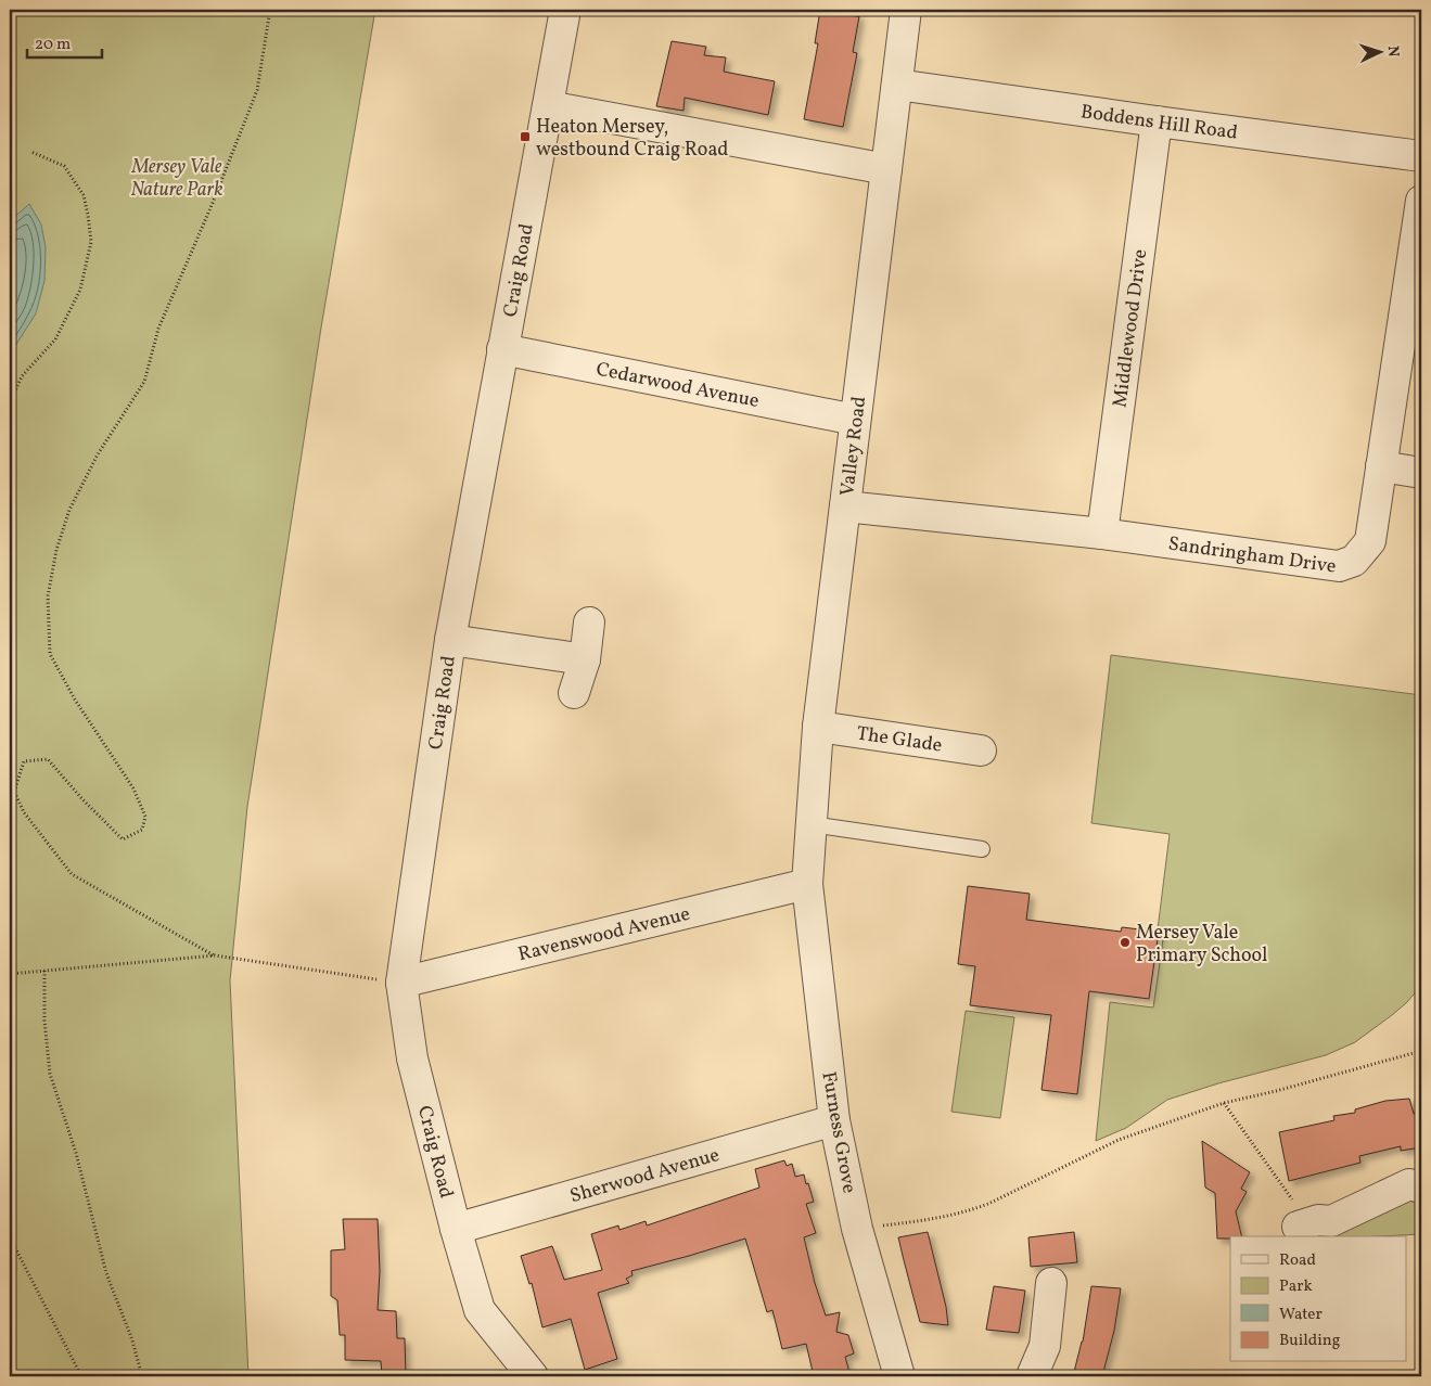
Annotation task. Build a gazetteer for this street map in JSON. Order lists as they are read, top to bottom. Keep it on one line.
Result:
{"streets":{"street":["Boddens Hill Road","Craig Road","Middlewood Drive","Cedarwood Avenue","Valley Road","Sandringham Drive","The Glade","Ravenswood Avenue","Furness Grove","Sherwood Avenue"]},"crossings":[["Boddens Hill Road","Middlewood Drive"],["Boddens Hill Road","Valley Road"],["Craig Road","Cedarwood Avenue"],["Craig Road","Ravenswood Avenue"],["Craig Road","Sherwood Avenue"],["Middlewood Drive","Sandringham Drive"],["Cedarwood Avenue","Valley Road"],["Valley Road","Sandringham Drive"],["Valley Road","The Glade"],["Valley Road","Ravenswood Avenue"],["Valley Road","Furness Grove"],["Ravenswood Avenue","Furness Grove"],["Furness Grove","Sherwood Avenue"]],"parks":["Mersey Vale Nature Park"],"places":{"transit":["Heaton Mersey, westbound Craig Road"],"other":["Mersey Vale Primary School"]},"legend":["Road","Park","Water","Building"],"scale_bar":"20 m","north":"right"}
